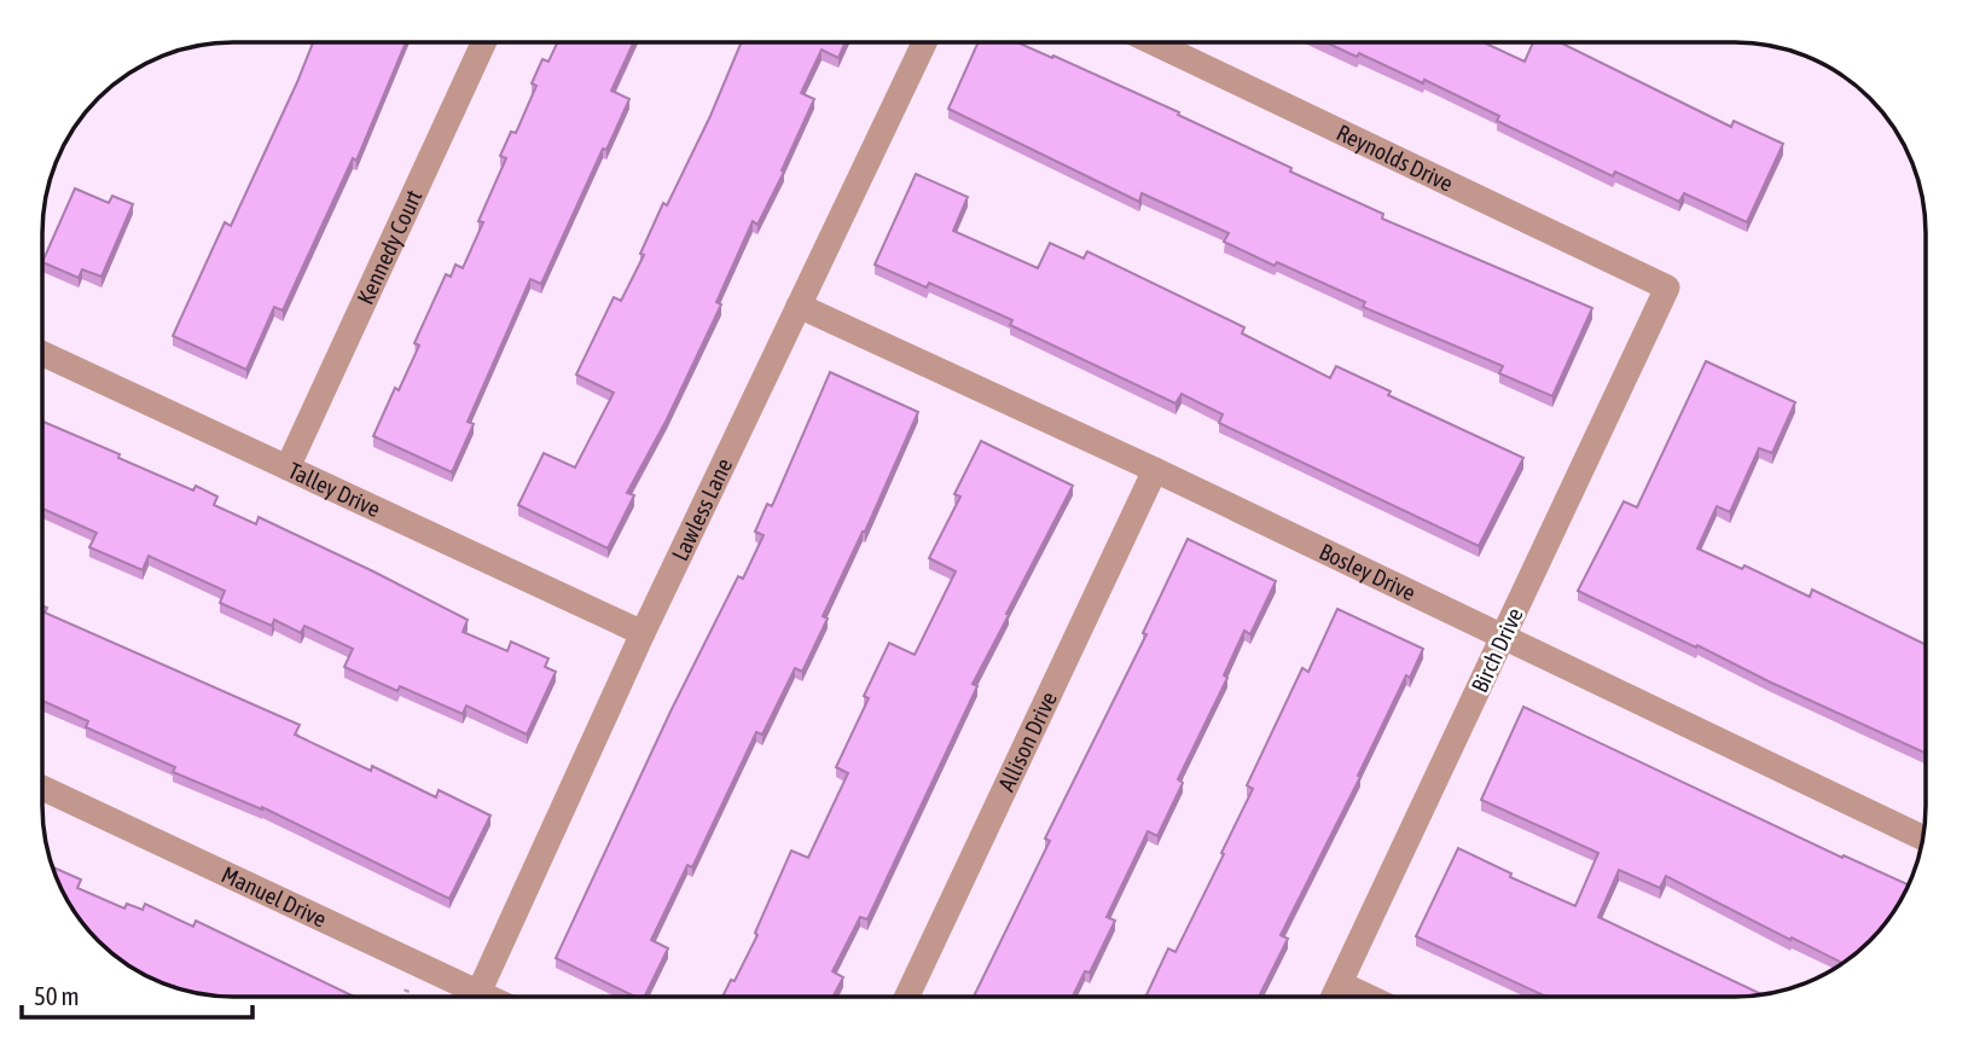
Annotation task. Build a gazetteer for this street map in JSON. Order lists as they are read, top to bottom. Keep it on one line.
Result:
{"streets":{"street":["Reynolds Drive","Kennedy Court","Talley Drive","Lawless Lane","Bosley Drive","Birch Drive","Allison Drive","Manuel Drive"]},"crossings":[["Reynolds Drive","Birch Drive"],["Kennedy Court","Talley Drive"],["Talley Drive","Lawless Lane"],["Lawless Lane","Bosley Drive"],["Lawless Lane","Manuel Drive"],["Bosley Drive","Birch Drive"],["Bosley Drive","Allison Drive"]],"scale_bar":"50 m"}
